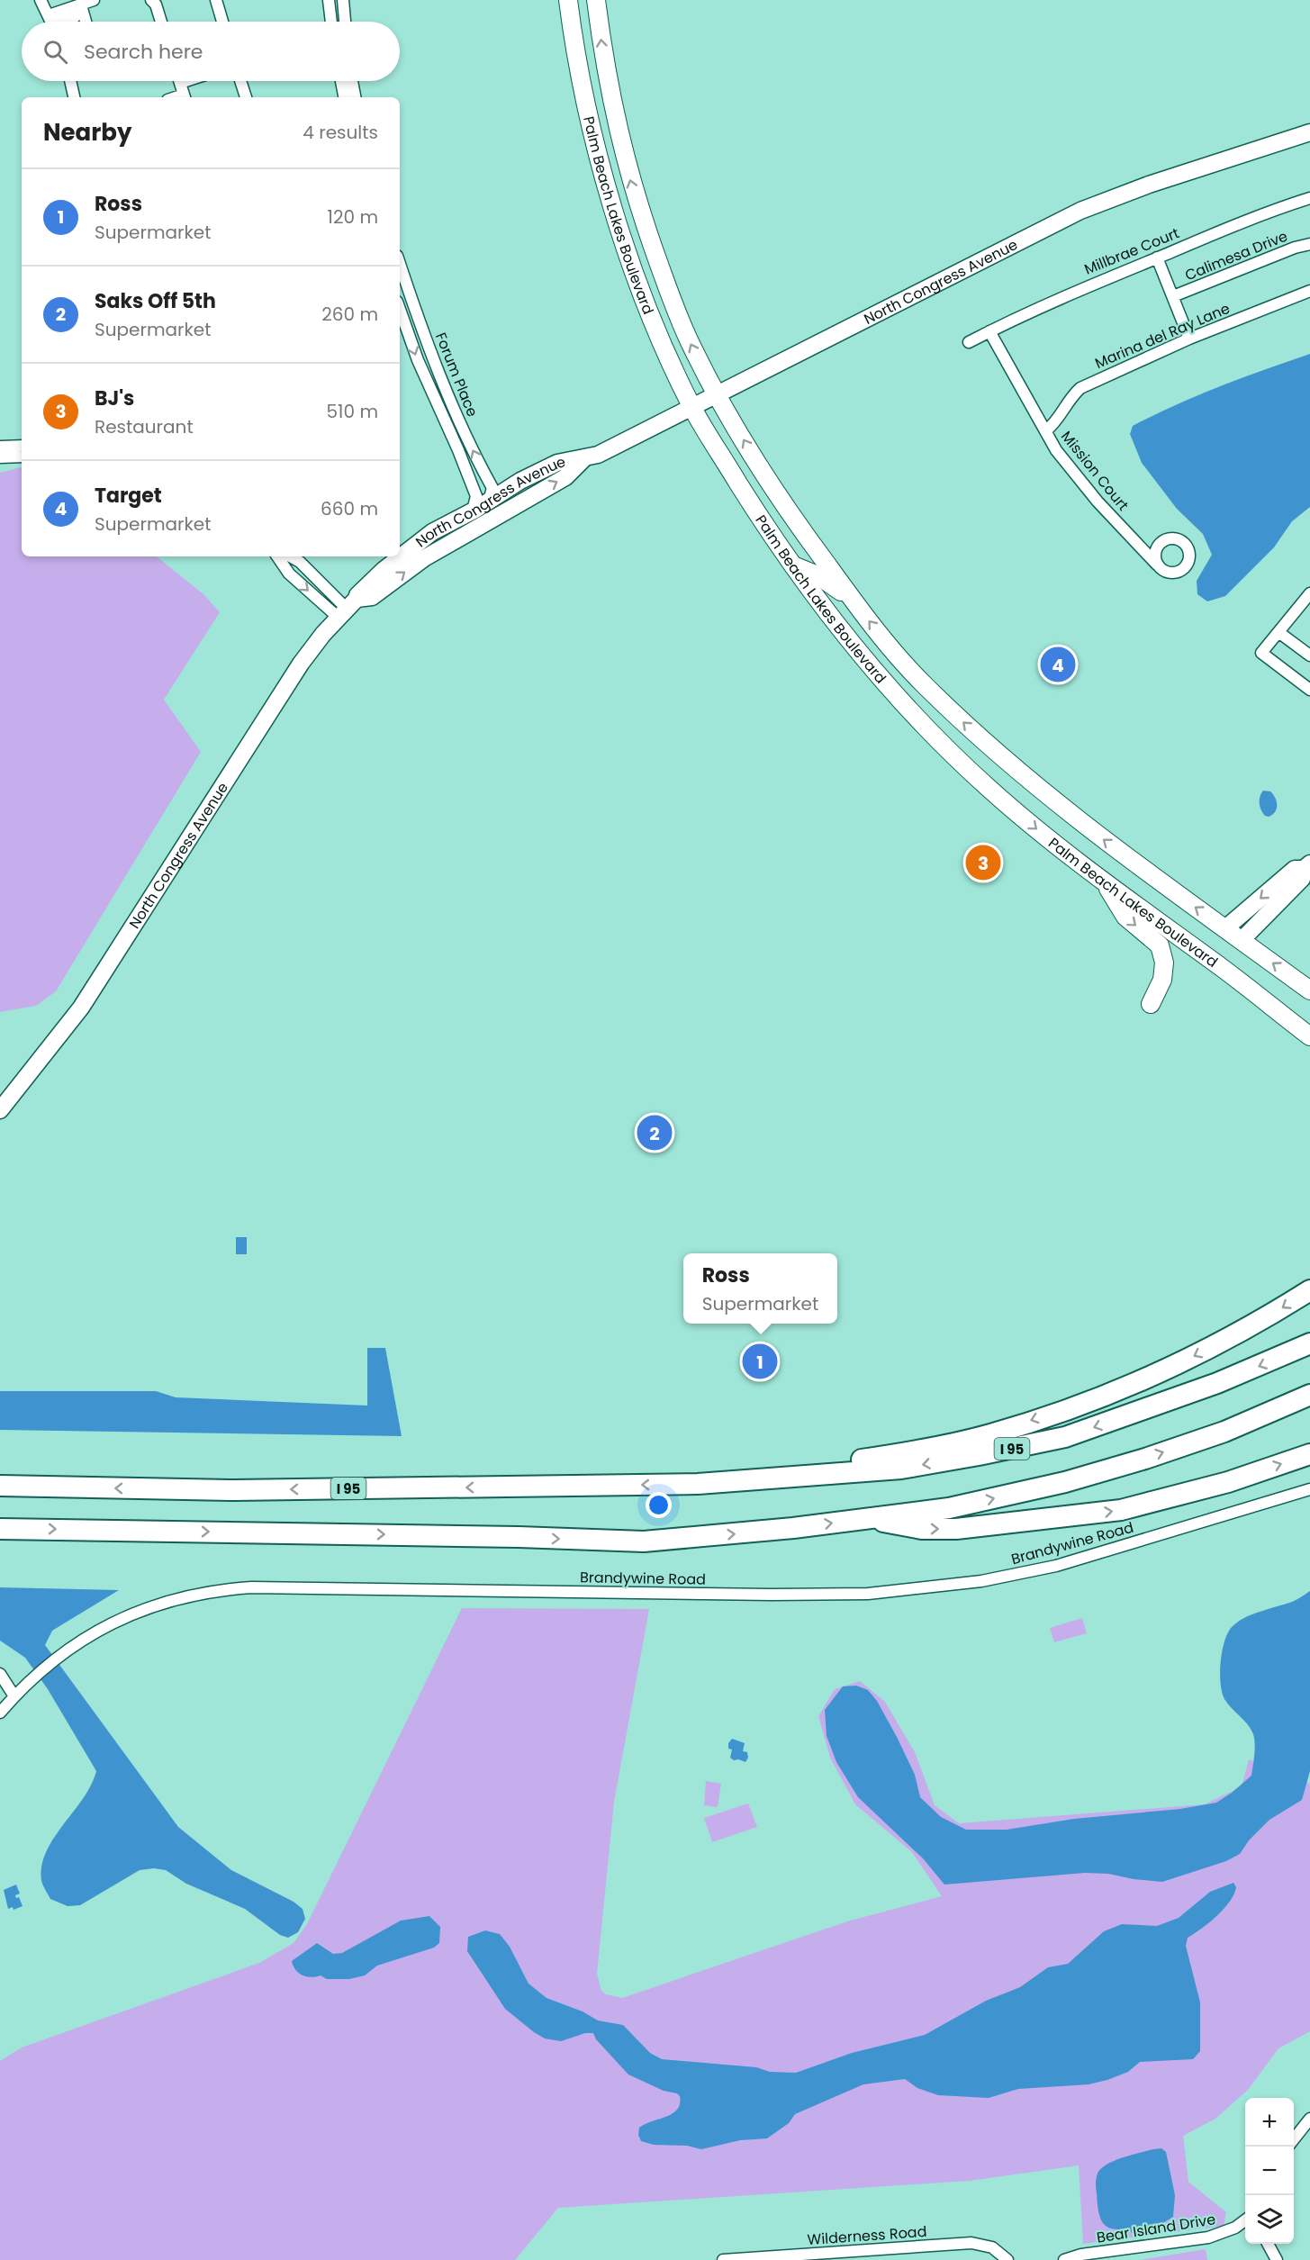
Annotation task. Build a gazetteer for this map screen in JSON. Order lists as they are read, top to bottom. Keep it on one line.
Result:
{"streets":{"highway":["I 95"],"main road":["Palm Beach Lakes Boulevard"],"street":["Millbrae Court","Calimesa Drive","North Congress Avenue","Marina del Ray Lane","Forum Place","Mission Court","Brandywine Road","Bear Island Drive","Wilderness Road"]},"crossings":[["Palm Beach Lakes Boulevard","North Congress Avenue"],["Millbrae Court","Mission Court"],["North Congress Avenue","Forum Place"],["Marina del Ray Lane","Mission Court"]],"page":{"search":"Search here","heading":["Nearby","4 results"],"list":[{"mark":"1","name":"Ross","note":"Supermarket","value":"120 m"},{"mark":"2","name":"Saks Off 5th","note":"Supermarket","value":"260 m"},{"mark":"3","name":"BJ's","note":"Restaurant","value":"510 m"},{"mark":"4","name":"Target","note":"Supermarket","value":"660 m"}],"pins":["4","3","2","1"],"popup":["Ross","Supermarket"],"map_buttons":["+","−"]}}
